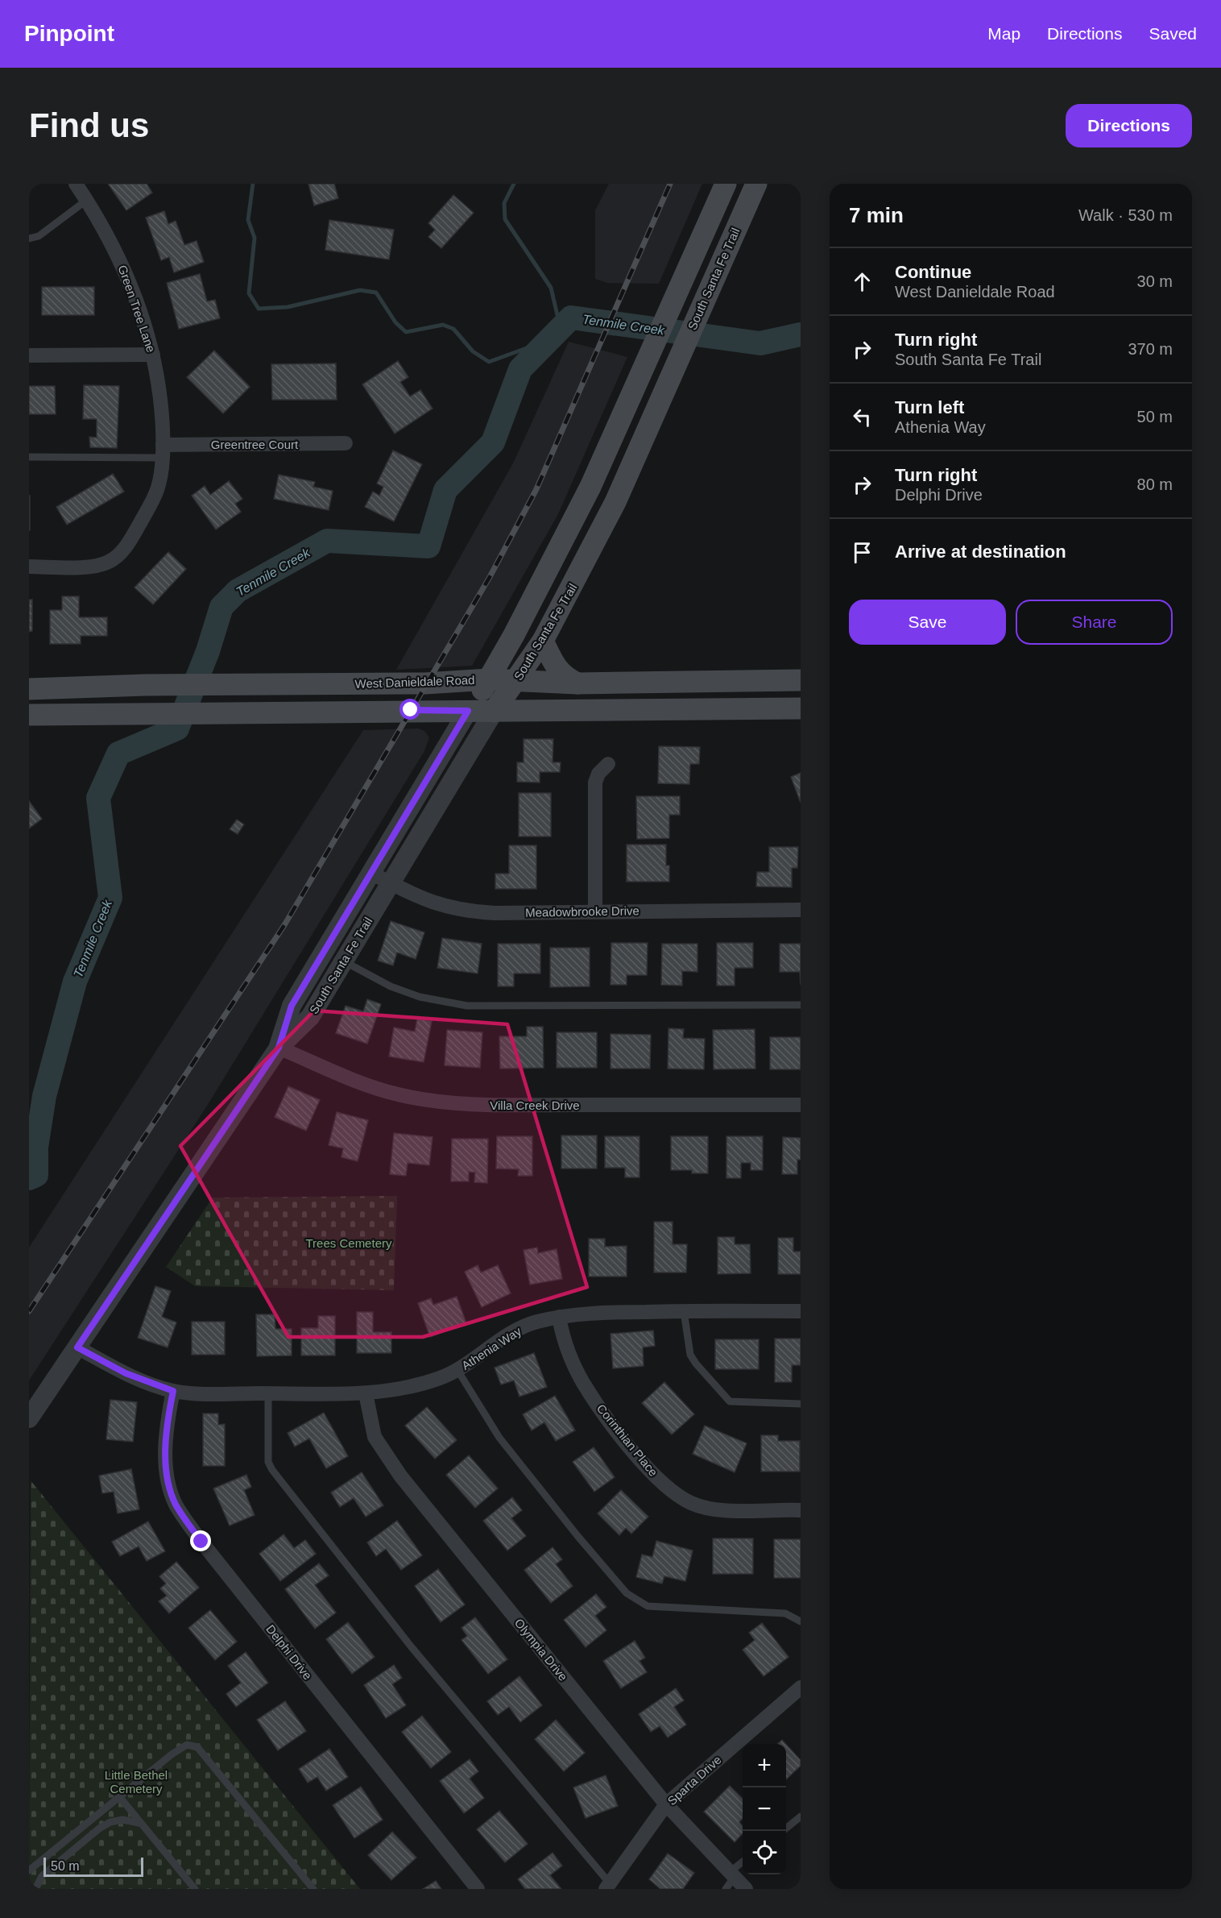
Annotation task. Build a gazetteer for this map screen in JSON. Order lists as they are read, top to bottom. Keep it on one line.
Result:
{"streets":{"main road":["South Santa Fe Trail","West Danieldale Road"],"street":["Green Tree Lane","Greentree Court","Meadowbrooke Drive","Villa Creek Drive","Athenia Way","Corinthian Place","Olympia Drive","Delphi Drive","Sparta Drive"]},"crossings":[["South Santa Fe Trail","West Danieldale Road"],["South Santa Fe Trail","Meadowbrooke Drive"],["South Santa Fe Trail","Villa Creek Drive"],["South Santa Fe Trail","Athenia Way"],["Green Tree Lane","Greentree Court"],["Athenia Way","Corinthian Place"],["Athenia Way","Olympia Drive"],["Athenia Way","Delphi Drive"],["Olympia Drive","Sparta Drive"]],"water":["Tenmile Creek"],"parks":["Trees Cemetery","Little Bethel Cemetery"],"scale_bar":"50 m","page":{"header":"Pinpoint","nav":["Map","Directions","Saved"],"buttons":["Directions",["Save","Share"]],"title":"Find us","heading":["7 min","Walk · 530 m"],"list":[["Continue","West Danieldale Road","30 m"],["Turn right","South Santa Fe Trail","370 m"],["Turn left","Athenia Way","50 m"],["Turn right","Delphi Drive","80 m"],"Arrive at destination"],"map_buttons":["+","−"],"scale":"50 m"}}
